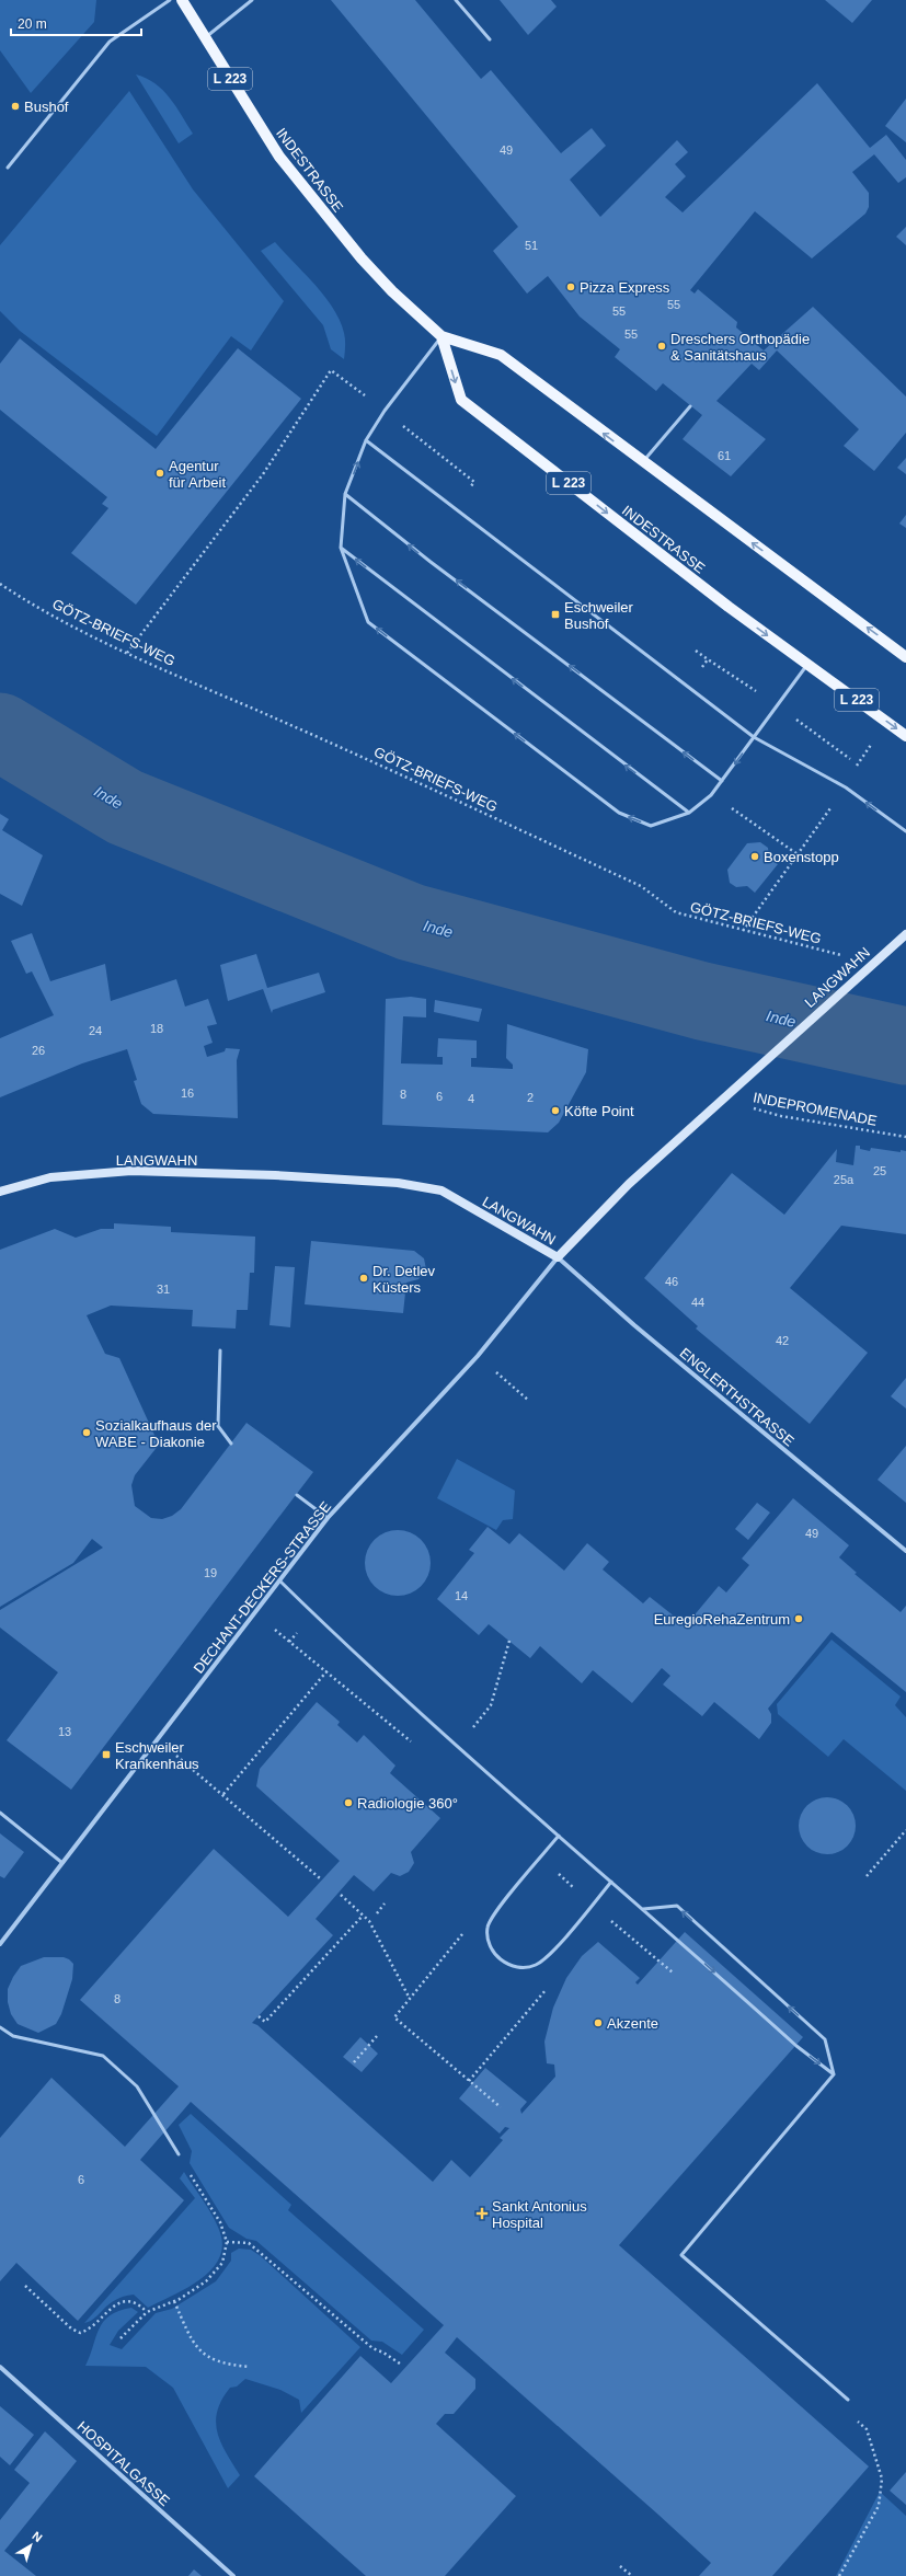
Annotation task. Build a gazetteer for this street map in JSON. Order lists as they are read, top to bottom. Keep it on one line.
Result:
{"streets":{"main road":["L 223","INDESTRASSE","LANGWAHN"],"street":["ENGLERTHSTRASSE","DECHANT-DECKERS-STRASSE","HOSPITALGASSE"],"path":["GÖTZ-BRIEFS-WEG","INDEPROMENADE"]},"crossings":[["GÖTZ-BRIEFS-WEG","LANGWAHN"],["LANGWAHN","INDEPROMENADE"],["LANGWAHN","ENGLERTHSTRASSE"],["LANGWAHN","DECHANT-DECKERS-STRASSE"],["ENGLERTHSTRASSE","DECHANT-DECKERS-STRASSE"]],"water":["Inde"],"places":{"other":["Bushof","Pizza Express","Dreschers Orthopädie & Sanitätshaus","Agentur für Arbeit","Boxenstopp","Köfte Point","Dr. Detlev Küsters","Sozialkaufhaus der WABE - Diakonie","EuregioRehaZentrum","Radiologie 360°","Akzente"],"transit":["Eschweiler Bushof","Eschweiler Krankenhaus"],"health":["Sankt Antonius Hospital"]},"house_numbers":["49","51","55","55","55","61","18","24","26","16","8","6","2","4","25","25a","46","31","44","42","49","19","14","13","8","6"],"scale_bar":"20 m","north":"top right"}
